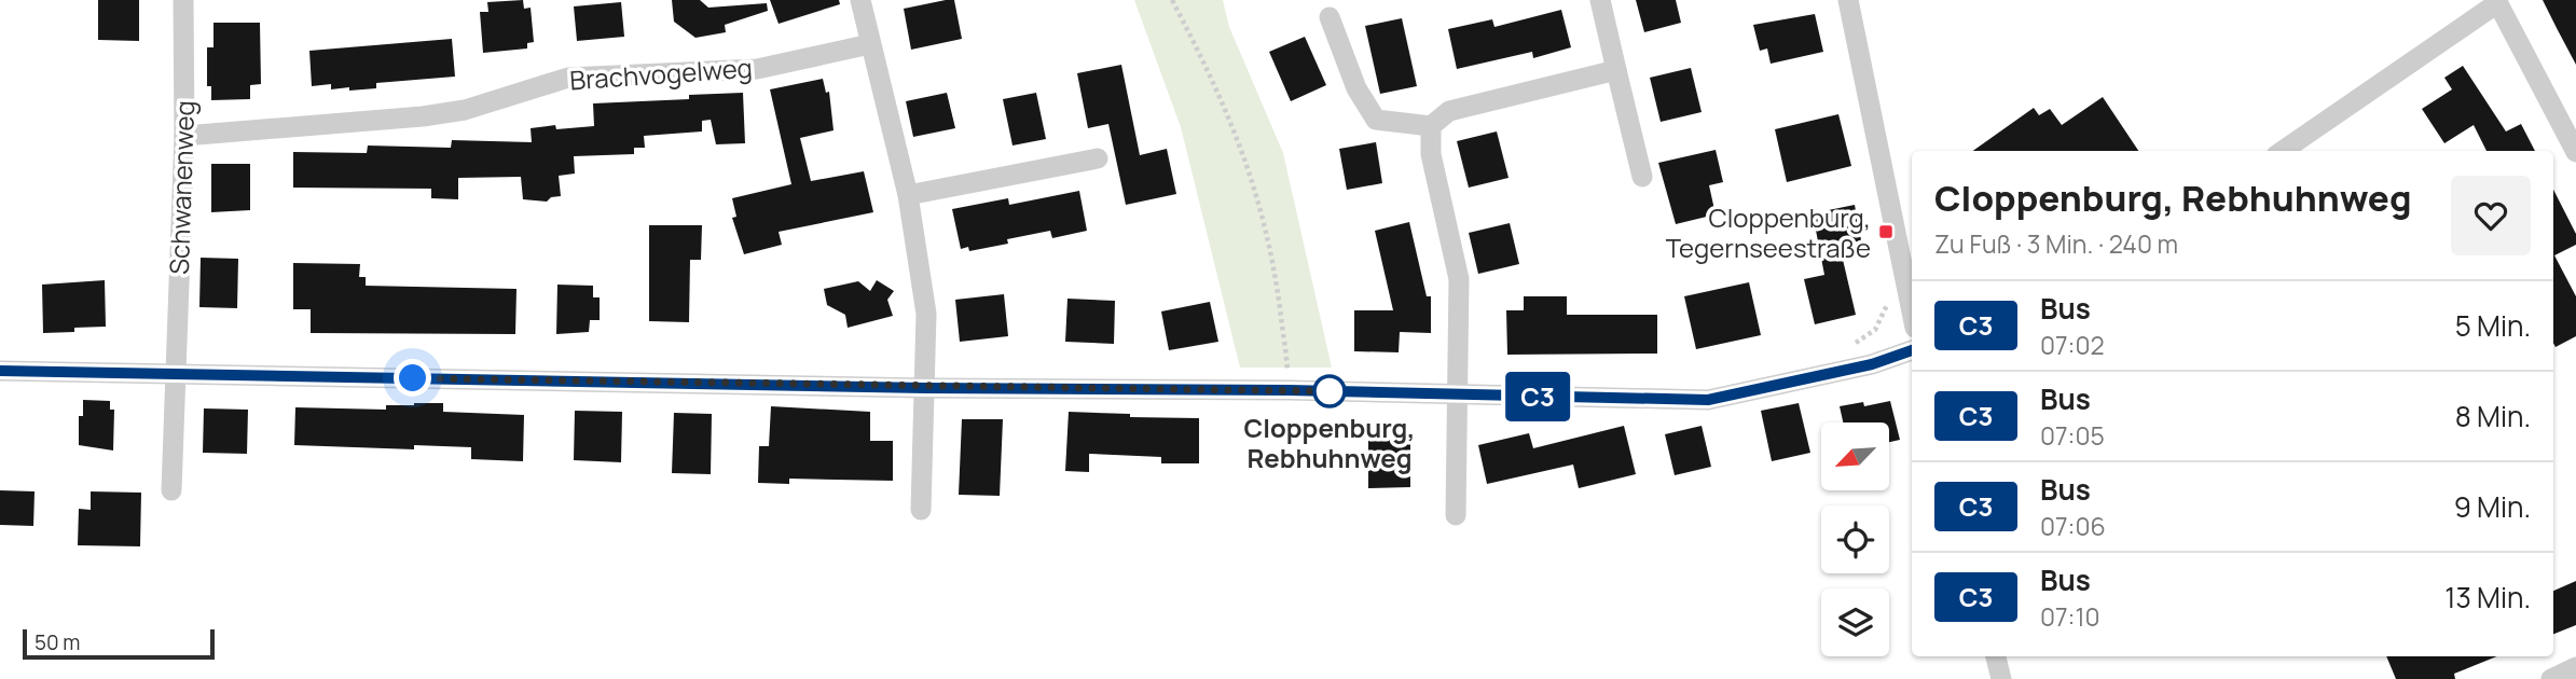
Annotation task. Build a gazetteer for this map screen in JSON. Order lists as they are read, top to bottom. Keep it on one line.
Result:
{"streets":{"street":["Brachvogelweg","Schwanenweg"]},"crossings":[["Brachvogelweg","Schwanenweg"]],"places":{"transit":["Cloppenburg, Tegernseestraße"],"other":["Cloppenburg, Rebhuhnweg"]},"lines":["bus line C3"],"scale_bar":"50 m","north":"bottom left","page":{"on_map":"C3","heading":["Cloppenburg, Rebhuhnweg","Zu Fuß · 3 Min. · 240 m"],"list":[{"mark":"C3","name":"Bus","note":"07:02","value":"5 Min."},{"mark":"C3","name":"Bus","note":"07:05","value":"8 Min."},{"mark":"C3","name":"Bus","note":"07:06","value":"9 Min."},{"mark":"C3","name":"Bus","note":"07:10","value":"13 Min."}],"scale":"50 m"}}
